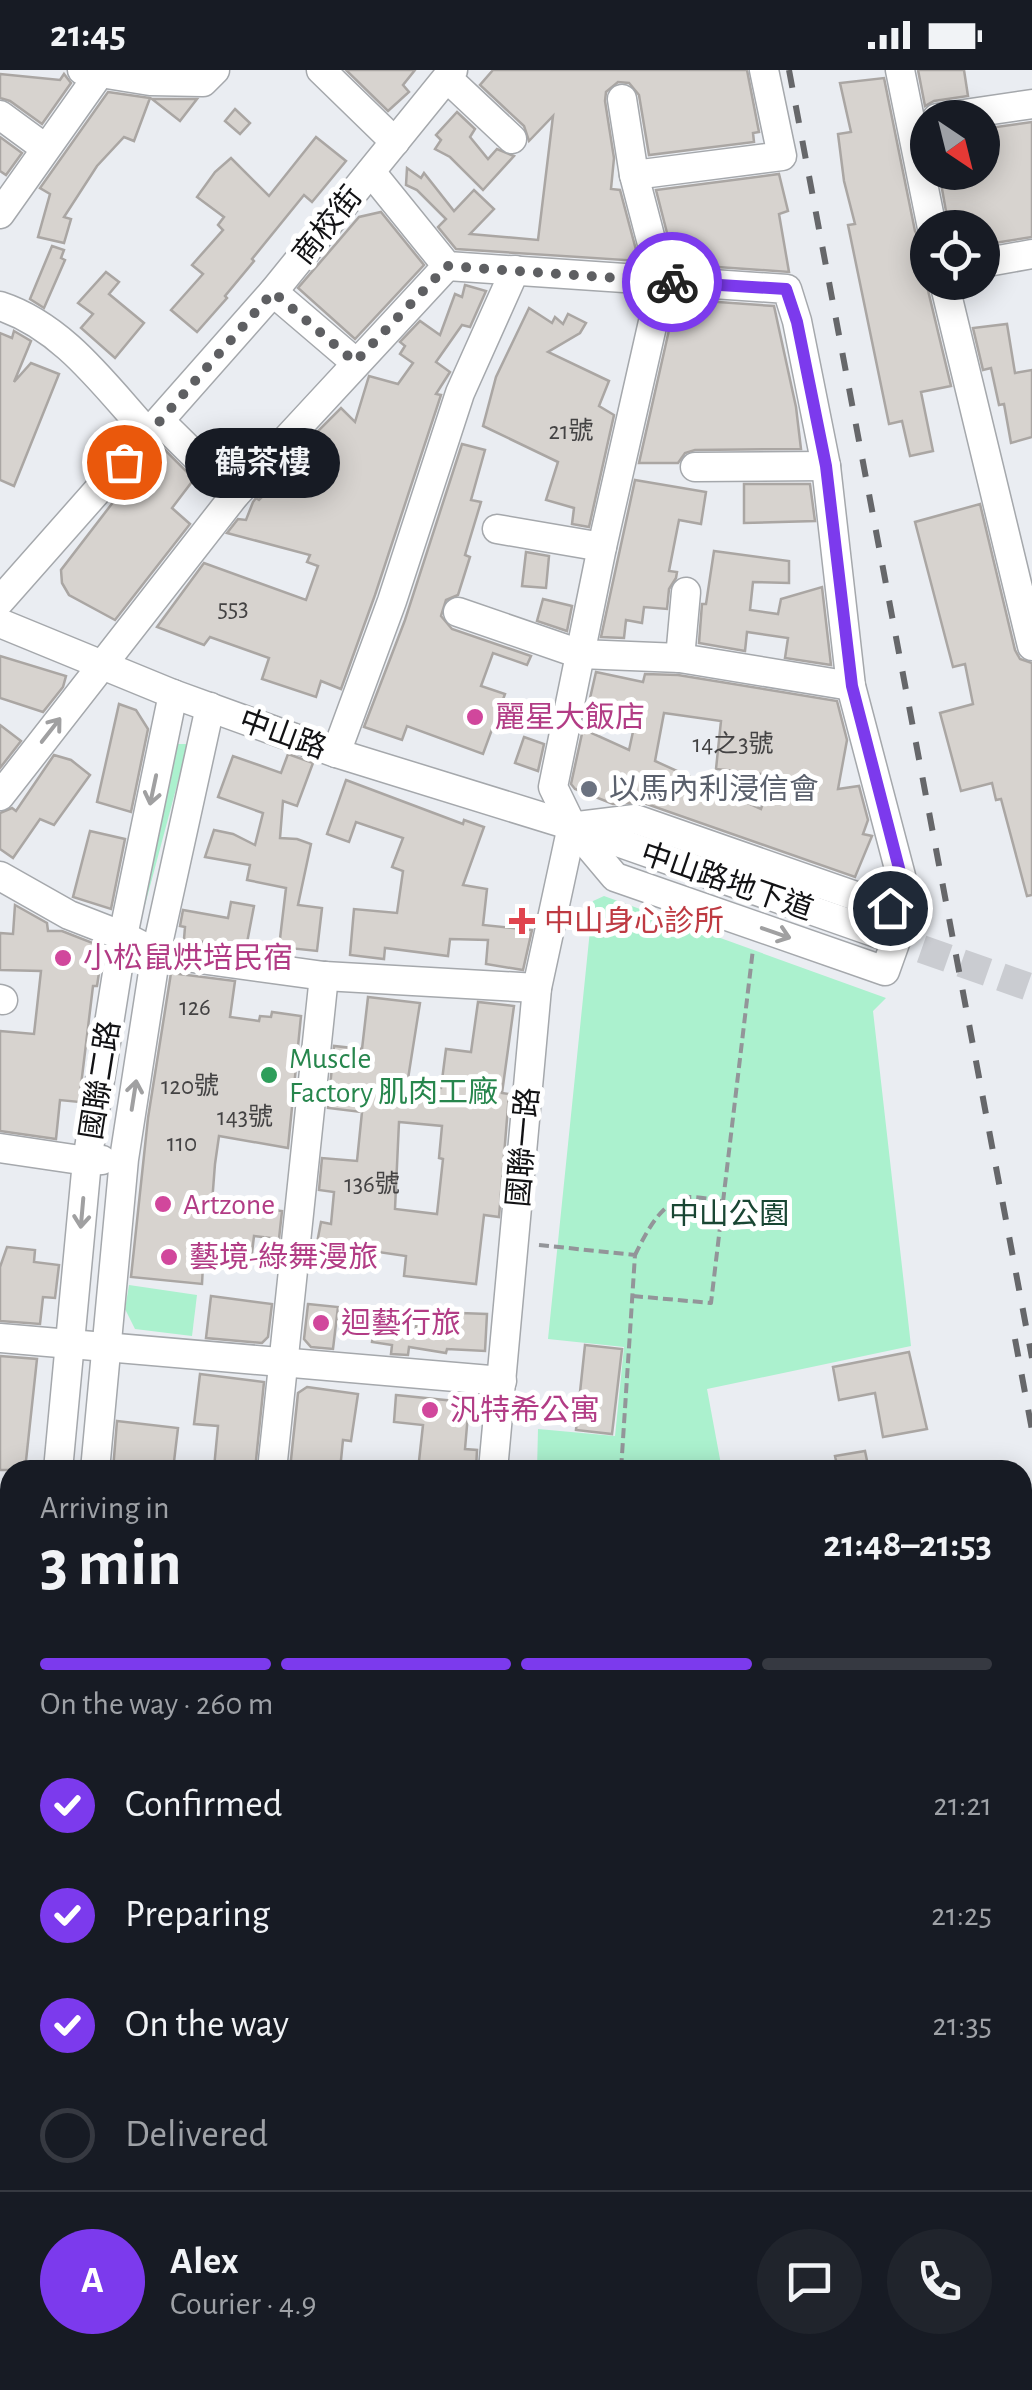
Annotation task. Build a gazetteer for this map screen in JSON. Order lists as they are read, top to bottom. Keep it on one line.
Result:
{"streets":{"street":["商校街","中山路","中山路地下道","國聯二路","國聯一路"]},"crossings":[["中山路","中山路地下道"],["中山路","國聯二路"],["中山路","國聯一路"],["中山路地下道","國聯一路"]],"parks":["中山公園"],"places":{"other":["鶴茶樓","麗星大飯店","以馬內利浸信會","小松鼠烘培民宿","Muscle Factory 肌肉工廠","Artzone","藝境-綠舞漫旅","迴藝行旅","汎特希公寓"],"health":["中山身心診所"]},"house_numbers":["21號","553","14之3號","126","120號","143號","110","136號"],"north":"bottom right","page":{"status":"21:45","bubble":"鶴茶樓","heading":["3 min","Arriving in","21:48–21:53"],"panel":["Alex","Courier · 4.9"],"bar":"On the way · 260 m","list":[["Confirmed","21:21"],["Preparing","21:25"],["On the way","21:35"],"Delivered"],"round":"A"}}
